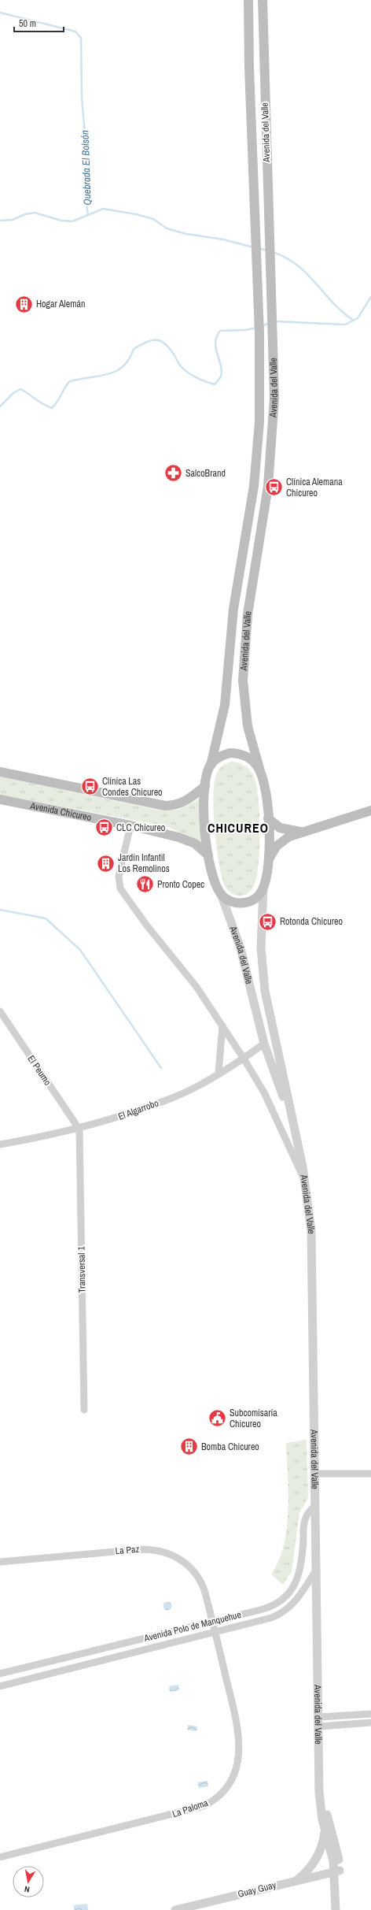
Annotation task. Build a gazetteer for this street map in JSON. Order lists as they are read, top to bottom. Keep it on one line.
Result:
{"streets":{"main road":["Avenida del Valle","Avenida Chicureo"],"street":["El Peumo","El Algarrobo","Transversal 1","La Paz","Avenida Polo de Manquehue","La Paloma","Guay Guay"]},"crossings":[["Avenida del Valle","Avenida Chicureo"],["Avenida del Valle","El Algarrobo"],["Avenida del Valle","Avenida Polo de Manquehue"],["Avenida del Valle","Guay Guay"],["El Peumo","El Algarrobo"],["El Peumo","Transversal 1"],["El Algarrobo","Transversal 1"],["La Paz","Avenida Polo de Manquehue"],["La Paz","La Paloma"],["Avenida Polo de Manquehue","La Paloma"]],"districts":["CHICUREO"],"water":["Quebrada El Bolsón"],"places":{"building":["Hogar Alemán","Jardín Infantil Los Remolinos","Bomba Chicureo"],"pharmacy":["SalcoBrand"],"bus stop":["Clínica Alemana Chicureo","Clínica Las Condes Chicureo","CLC Chicureo","Rotonda Chicureo"],"restaurant":["Pronto Copec"],"public building":["Subcomisaría Chicureo"]},"scale_bar":"50 m","north":"bottom"}
